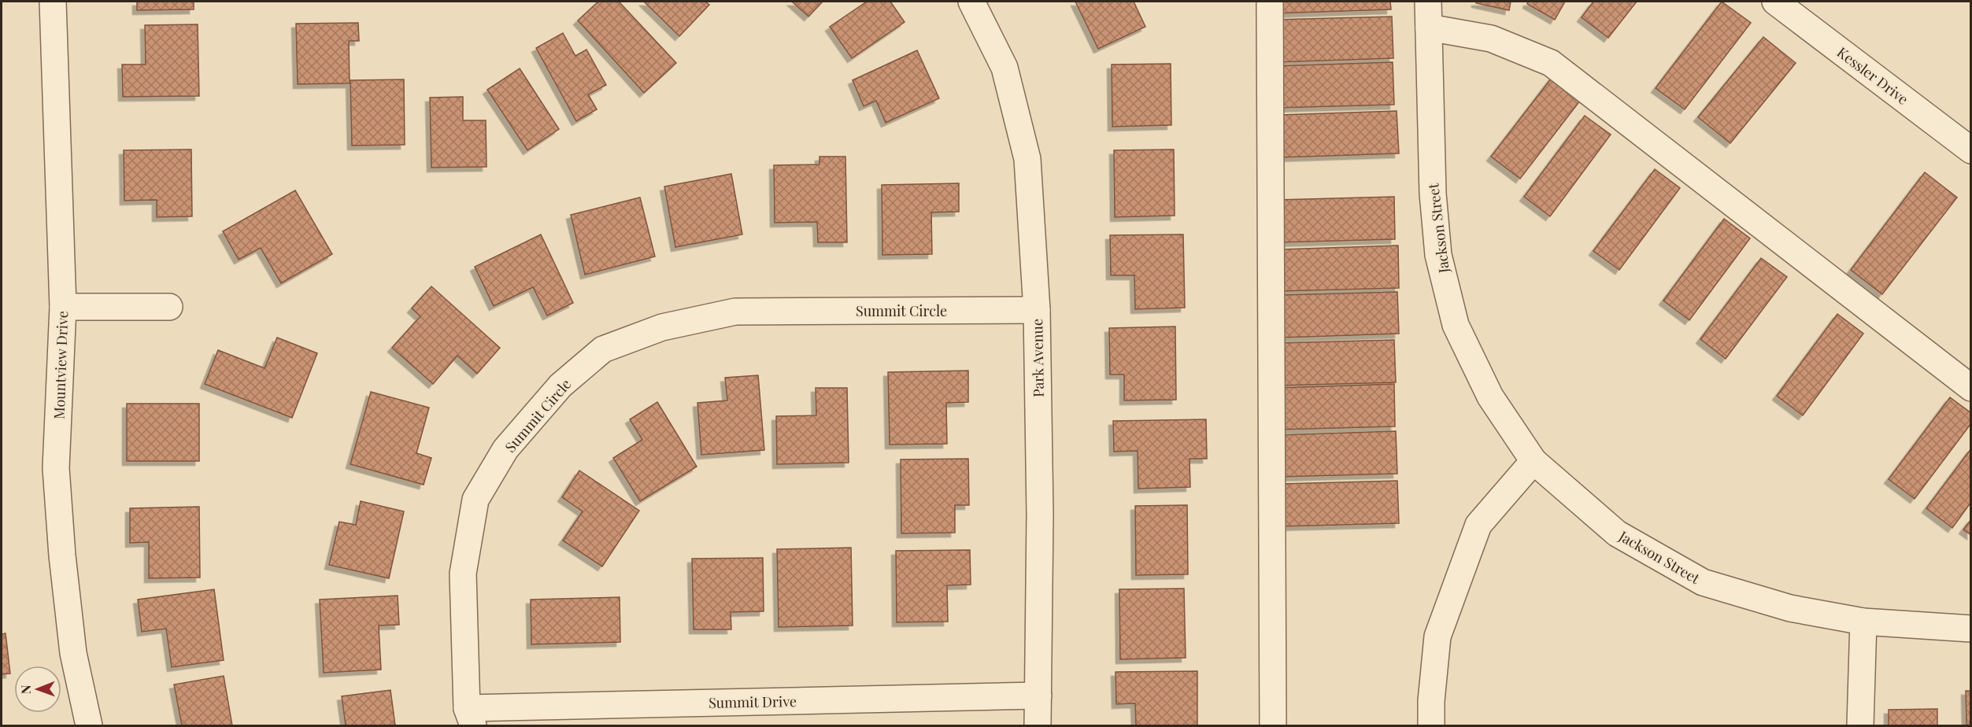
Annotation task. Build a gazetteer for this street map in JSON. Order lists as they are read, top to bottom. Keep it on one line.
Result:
{"streets":{"street":["Kessler Drive","Jackson Street","Summit Circle","Park Avenue","Mountview Drive","Summit Drive"]},"crossings":[["Summit Circle","Park Avenue"],["Summit Circle","Summit Drive"],["Park Avenue","Summit Drive"]],"north":"left"}
